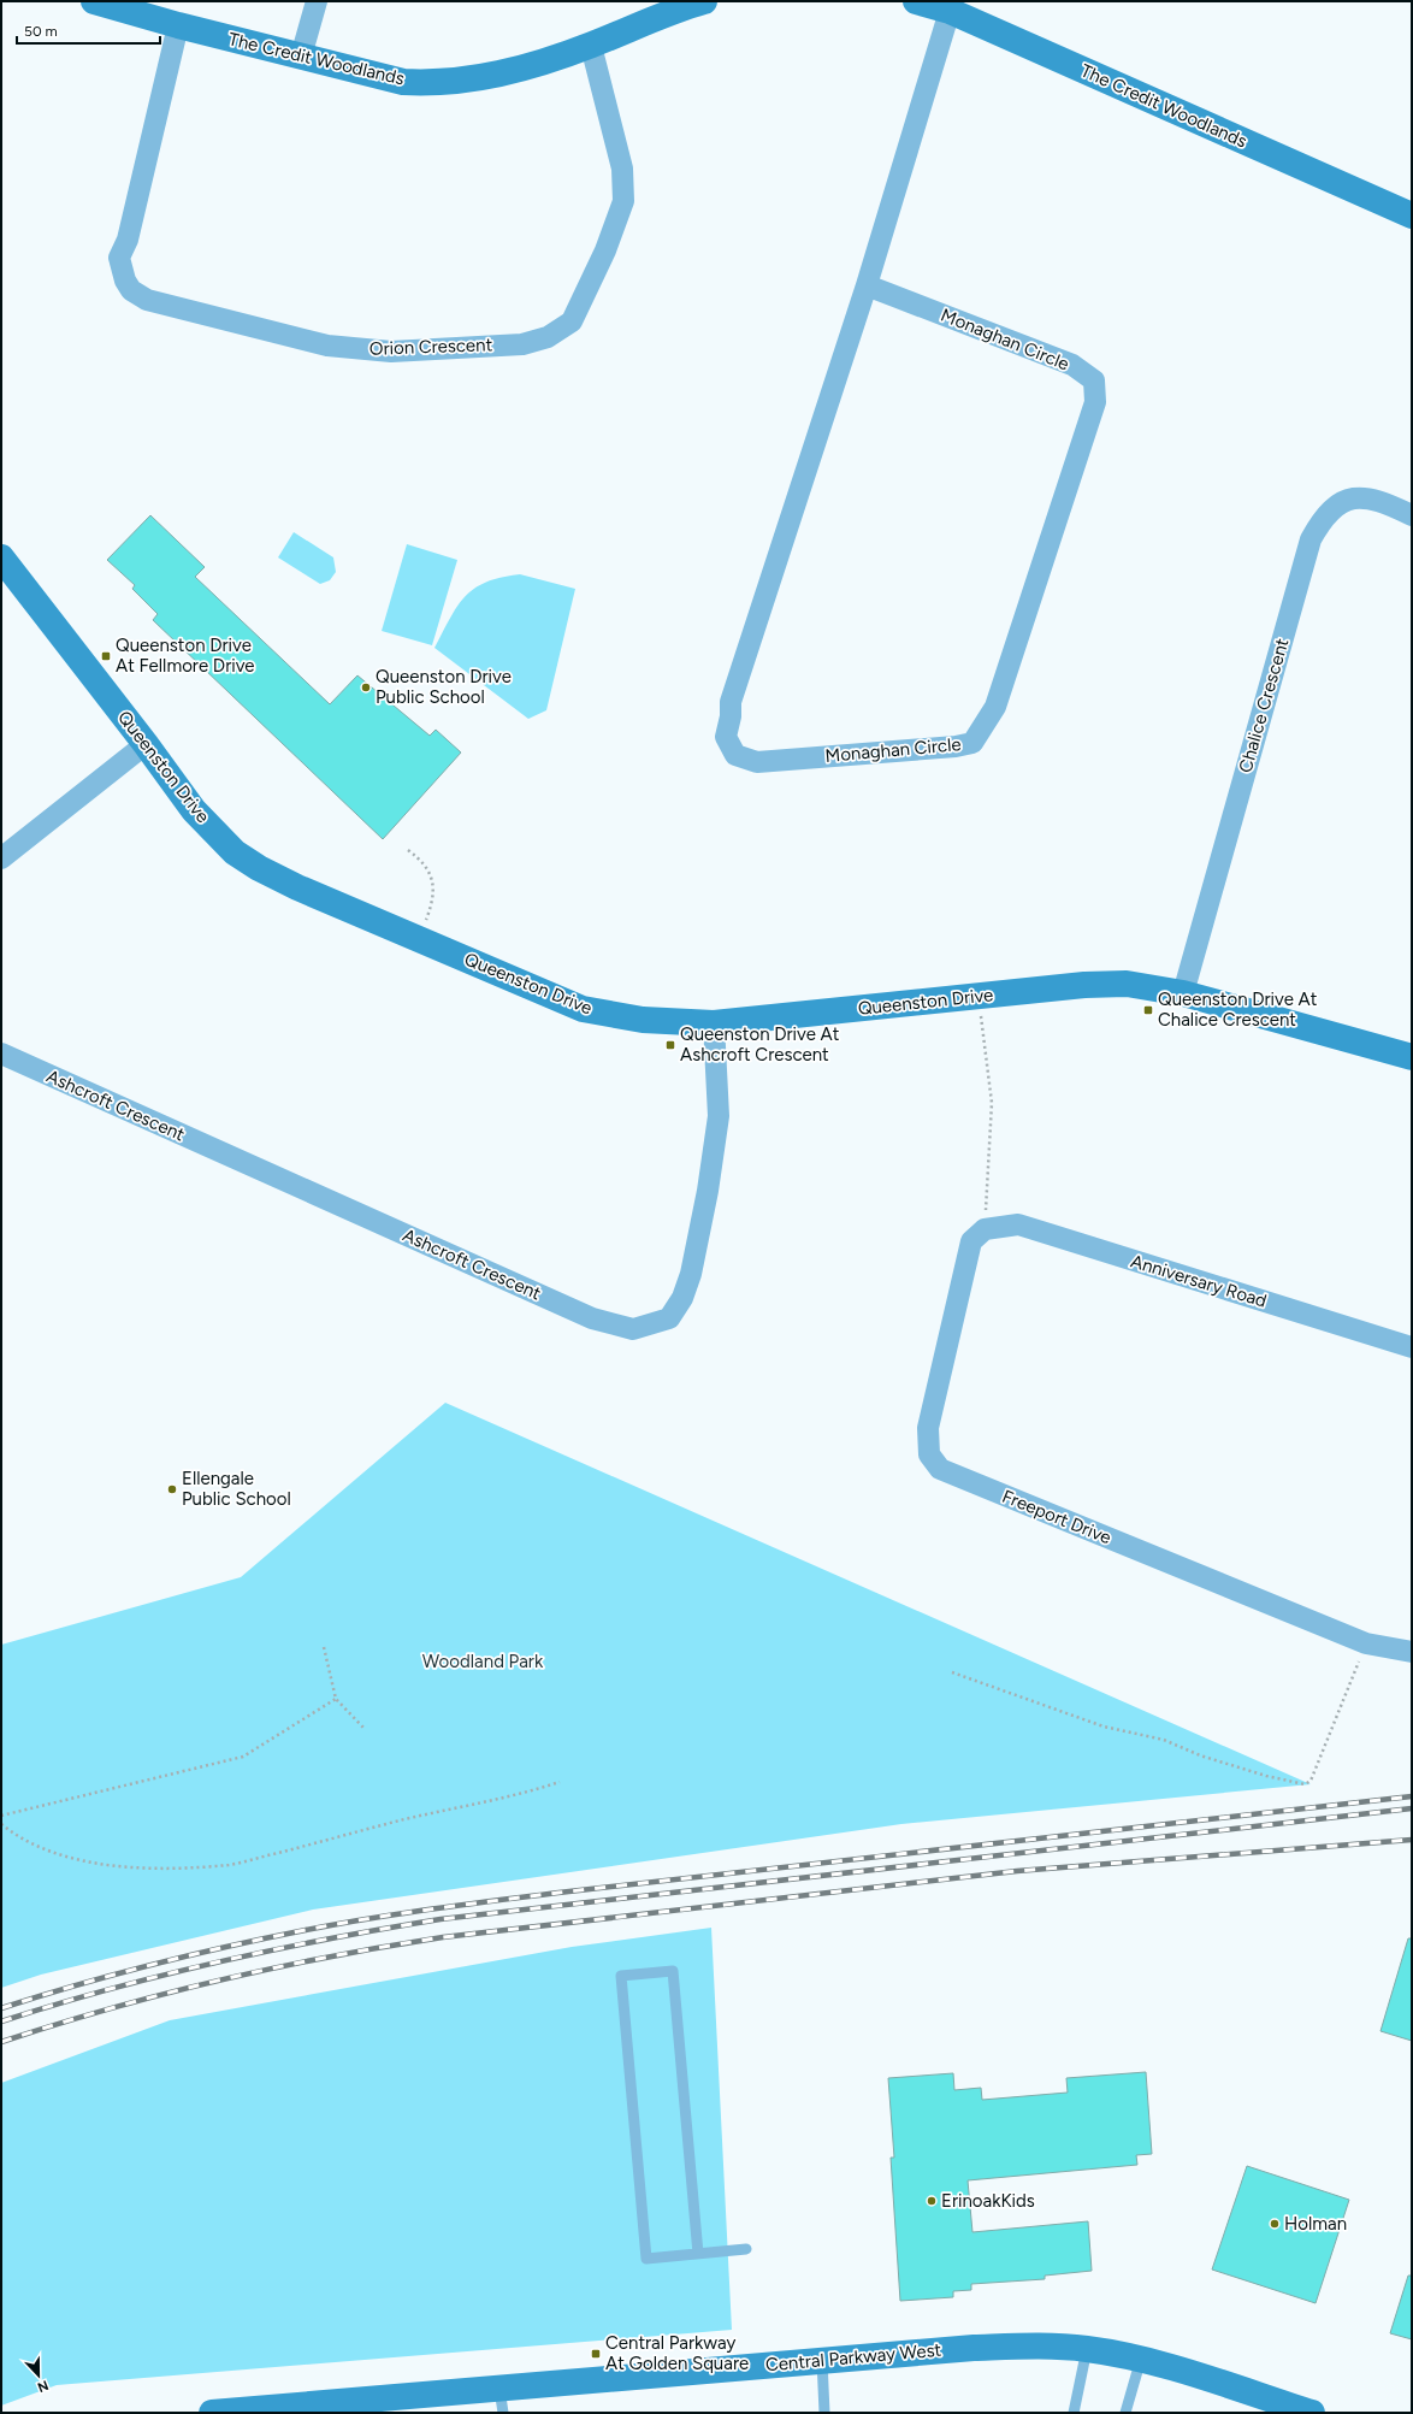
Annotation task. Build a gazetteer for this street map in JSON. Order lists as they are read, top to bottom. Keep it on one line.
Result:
{"streets":{"street":["The Credit Woodlands","Monaghan Circle","Orion Crescent","Chalice Crescent","Queenston Drive","Ashcroft Crescent","Anniversary Road","Freeport Drive","Central Parkway West"]},"crossings":[["The Credit Woodlands","Monaghan Circle"],["The Credit Woodlands","Orion Crescent"],["Chalice Crescent","Queenston Drive"],["Queenston Drive","Ashcroft Crescent"],["Anniversary Road","Freeport Drive"]],"parks":["Woodland Park"],"places":{"transit":["Queenston Drive At Fellmore Drive","Queenston Drive At Chalice Crescent","Queenston Drive At Ashcroft Crescent","Central Parkway At Golden Square"],"other":["Queenston Drive Public School","Ellengale Public School","ErinoakKids","Holman"]},"scale_bar":"50 m","north":"bottom"}
